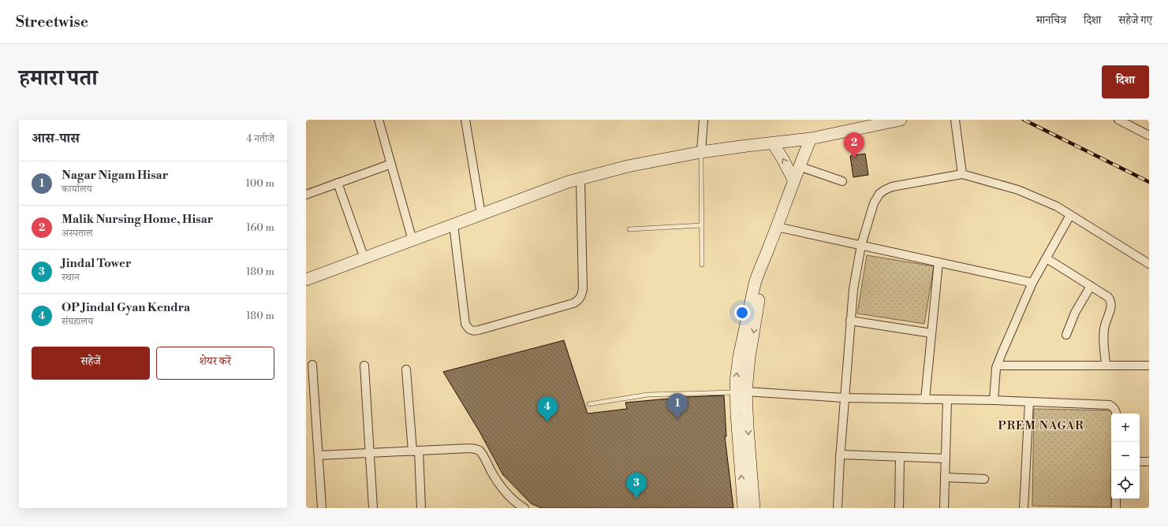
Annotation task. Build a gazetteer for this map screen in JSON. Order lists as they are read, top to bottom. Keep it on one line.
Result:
{"districts":["PREM NAGAR"],"page":{"header":"Streetwise","nav":["मानचित्र","दिशा","सहेजे गए"],"title":"हमारा पता","buttons":["दिशा",["सहेजें","शेयर करें"]],"heading":["आस-पास","4 नतीजे"],"pins":["2","1","4","3"],"list":[{"mark":"1","name":"Nagar Nigam Hisar","note":"कार्यालय","value":"100 m"},{"mark":"2","name":"Malik Nursing Home, Hisar","note":"अस्पताल","value":"160 m"},{"mark":"3","name":"Jindal Tower","note":"स्थान","value":"180 m"},{"mark":"4","name":"OP Jindal Gyan Kendra","note":"संग्रहालय","value":"180 m"}],"map_buttons":["+","−"]}}
